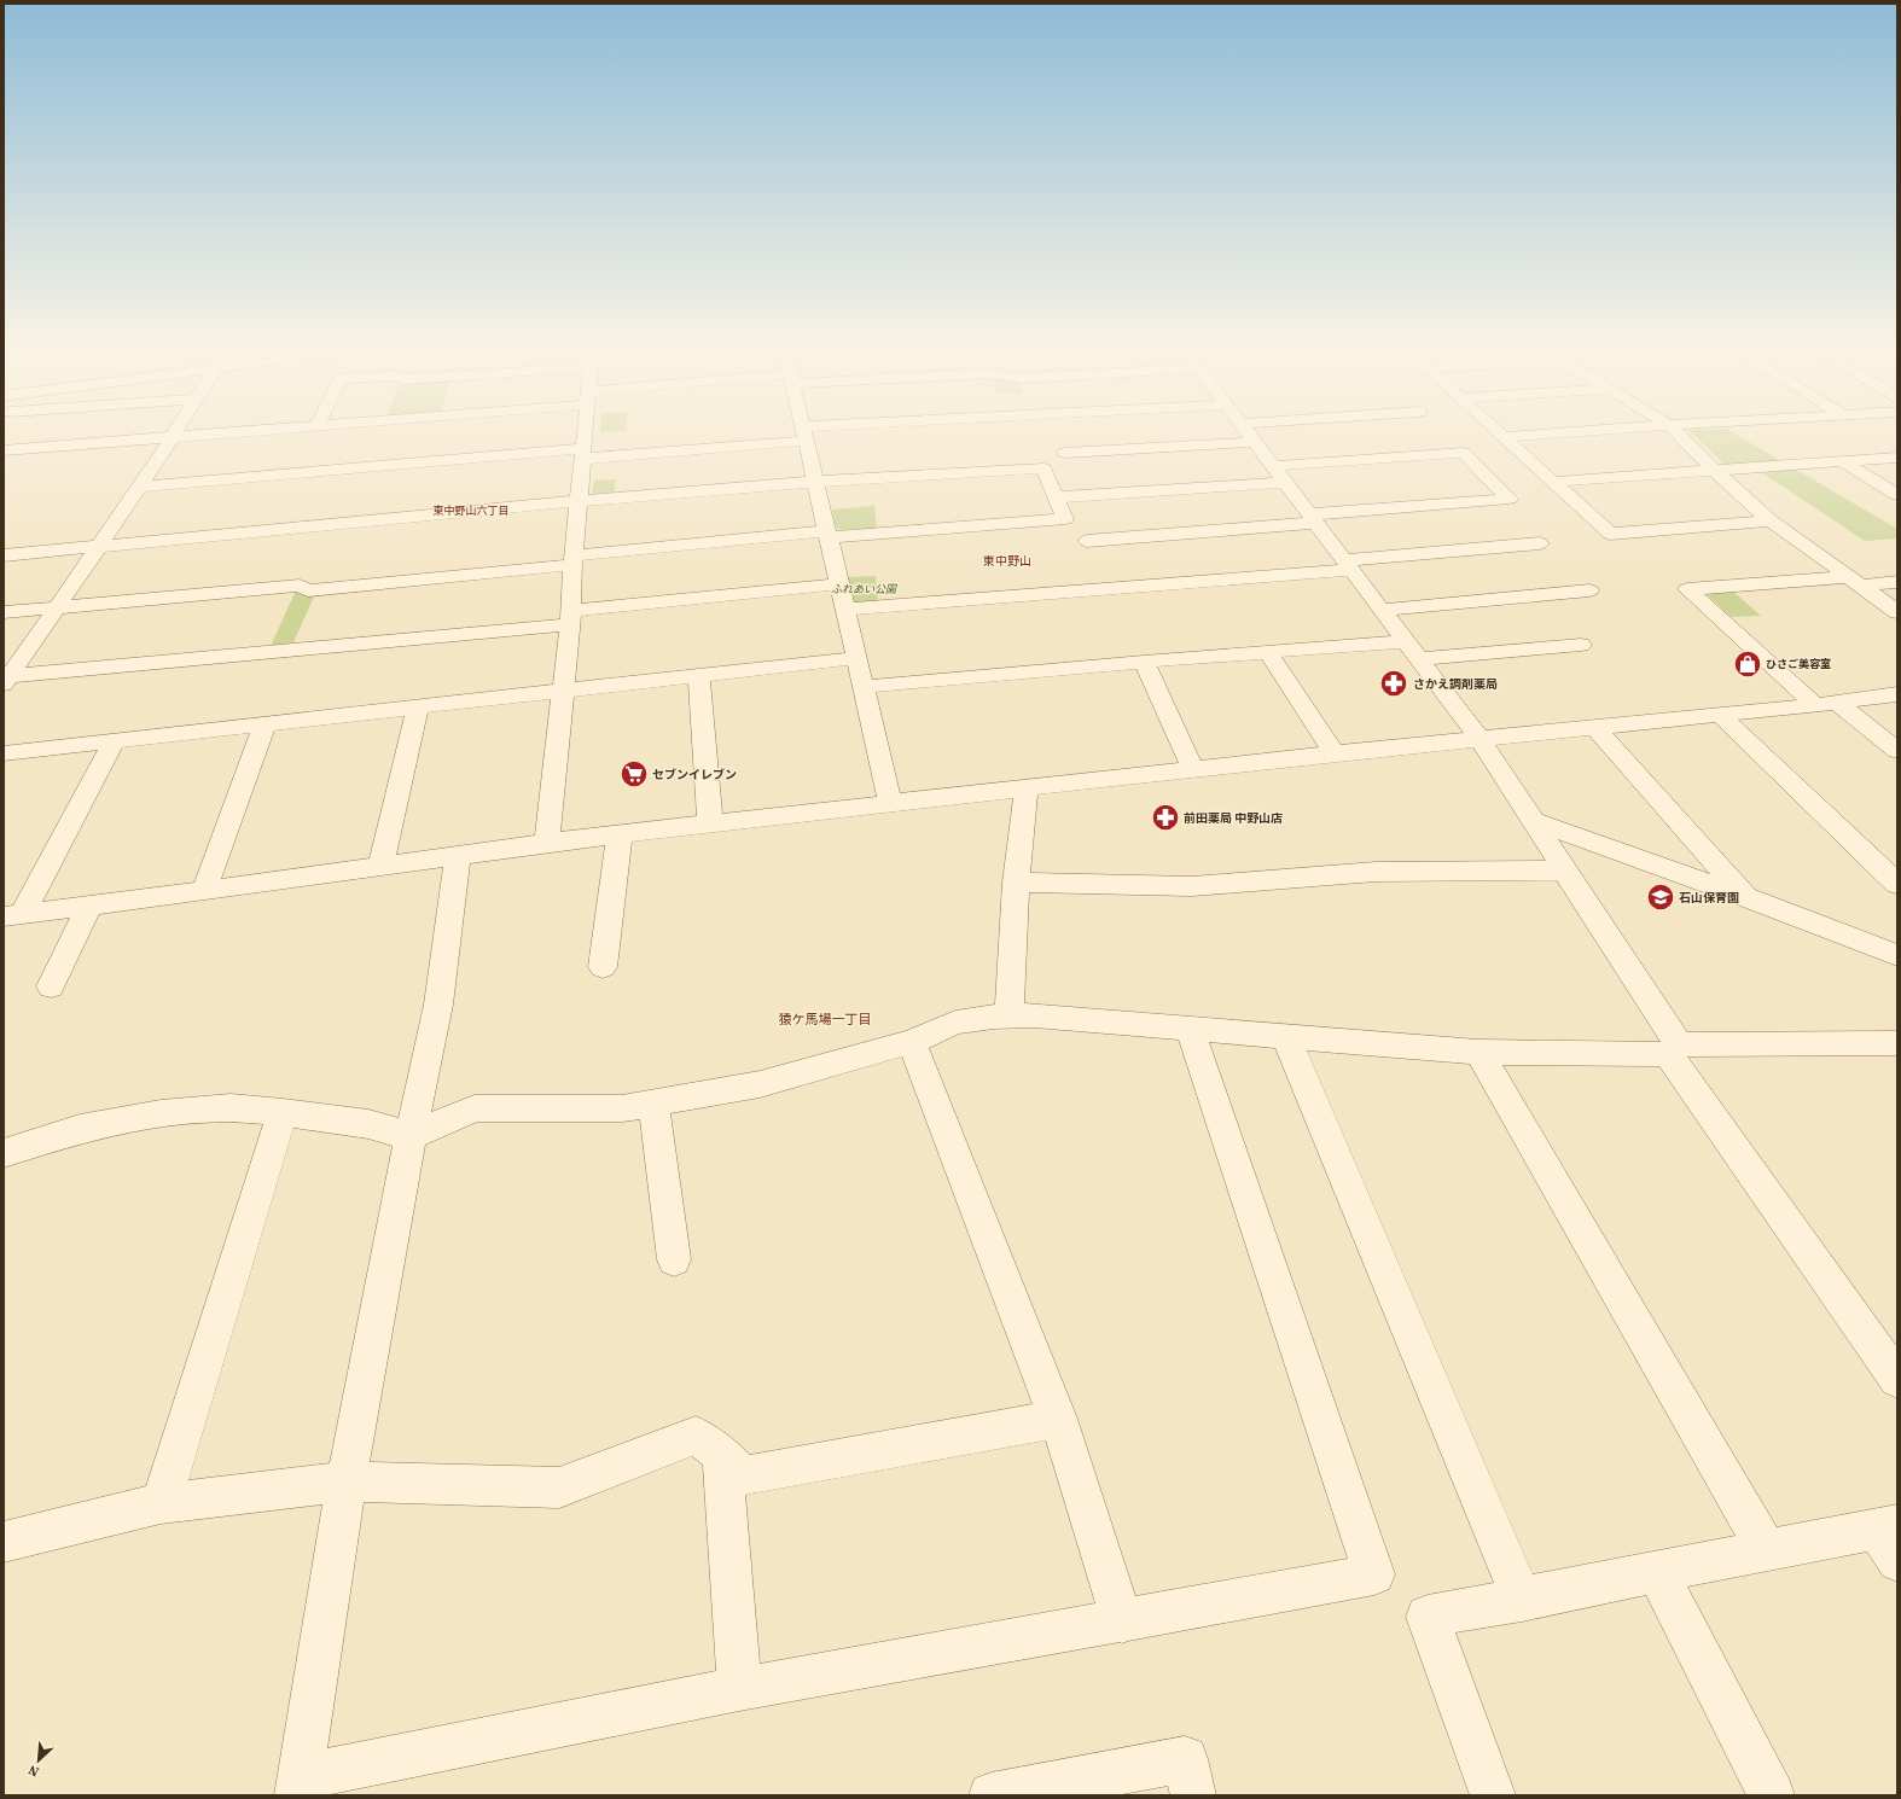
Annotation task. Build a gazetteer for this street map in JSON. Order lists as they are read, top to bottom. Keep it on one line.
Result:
{"districts":["東中野山六丁目","東中野山","猿ケ馬場一丁目"],"parks":["ふれあい公園"],"places":{"shop":["ひさご美容室"],"pharmacy":["さかえ調剤薬局","前田薬局 中野山店"],"supermarket":["セブンイレブン"],"school or university":["石山保育園"]},"north":"bottom left"}
